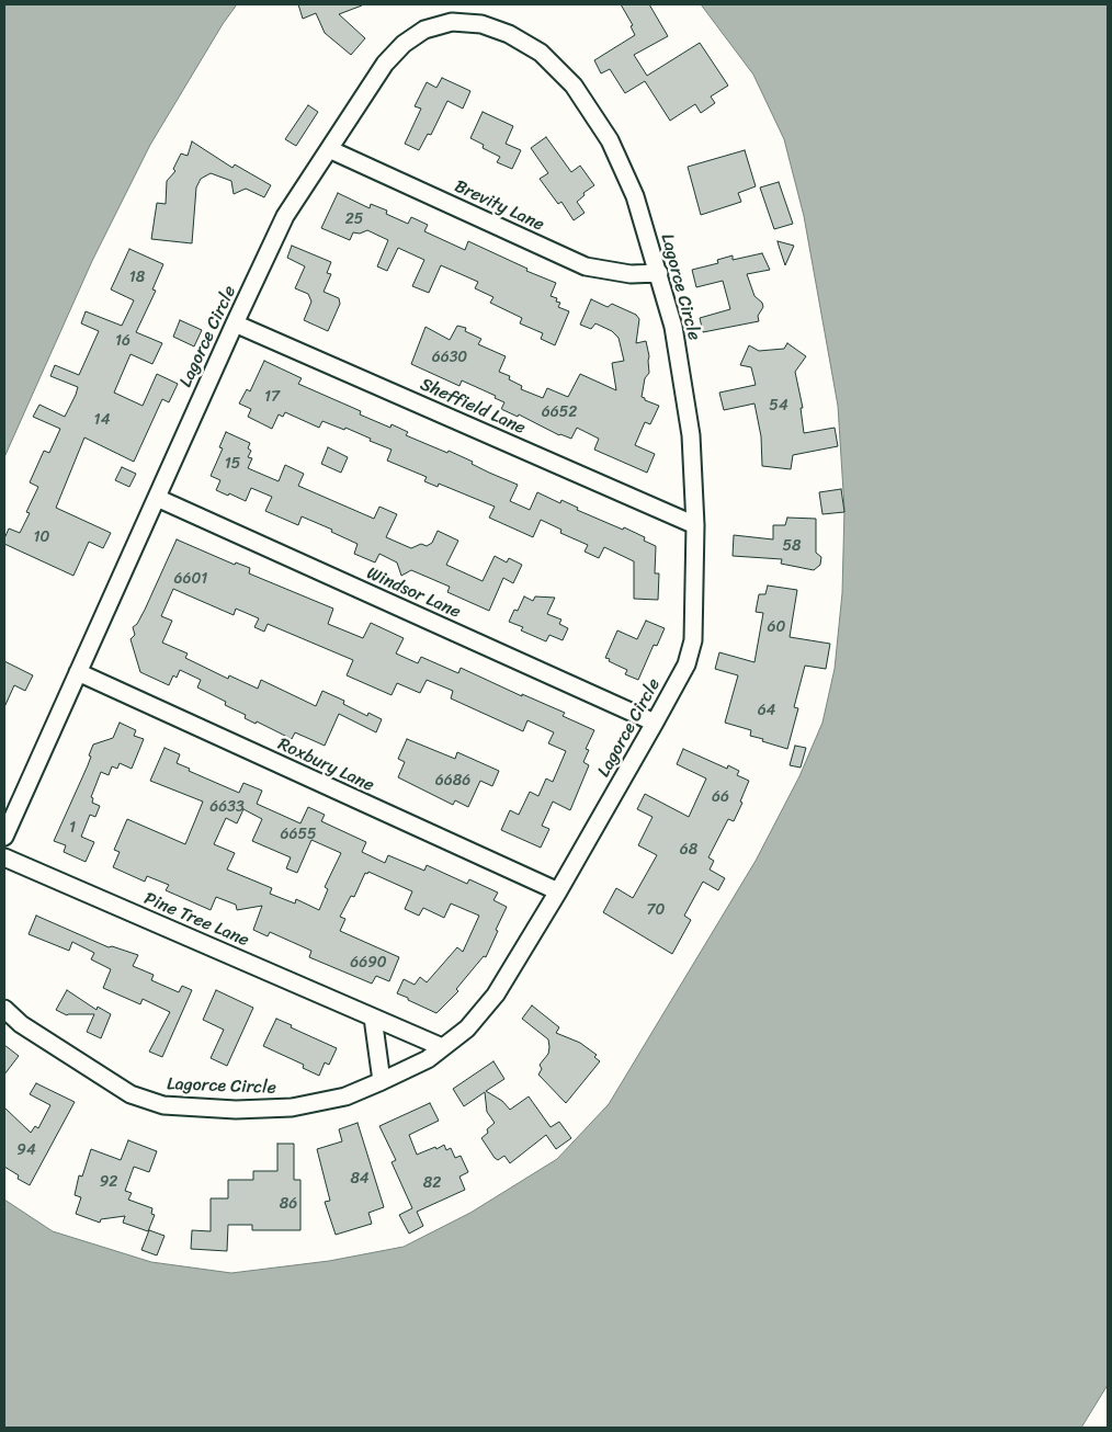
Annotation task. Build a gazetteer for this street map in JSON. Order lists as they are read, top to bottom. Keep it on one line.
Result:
{"streets":{"street":["Brevity Lane","Lagorce Circle","Sheffield Lane","Windsor Lane","Roxbury Lane","Pine Tree Lane"]},"crossings":[["Brevity Lane","Lagorce Circle"],["Lagorce Circle","Sheffield Lane"],["Lagorce Circle","Windsor Lane"],["Lagorce Circle","Roxbury Lane"],["Lagorce Circle","Pine Tree Lane"]],"house_numbers":["25","18","16","6630","17","54","6652","14","15","10","58","6601","60","64","6686","66","6633","1","6655","68","70","6690","94","84","92","82","86"]}
